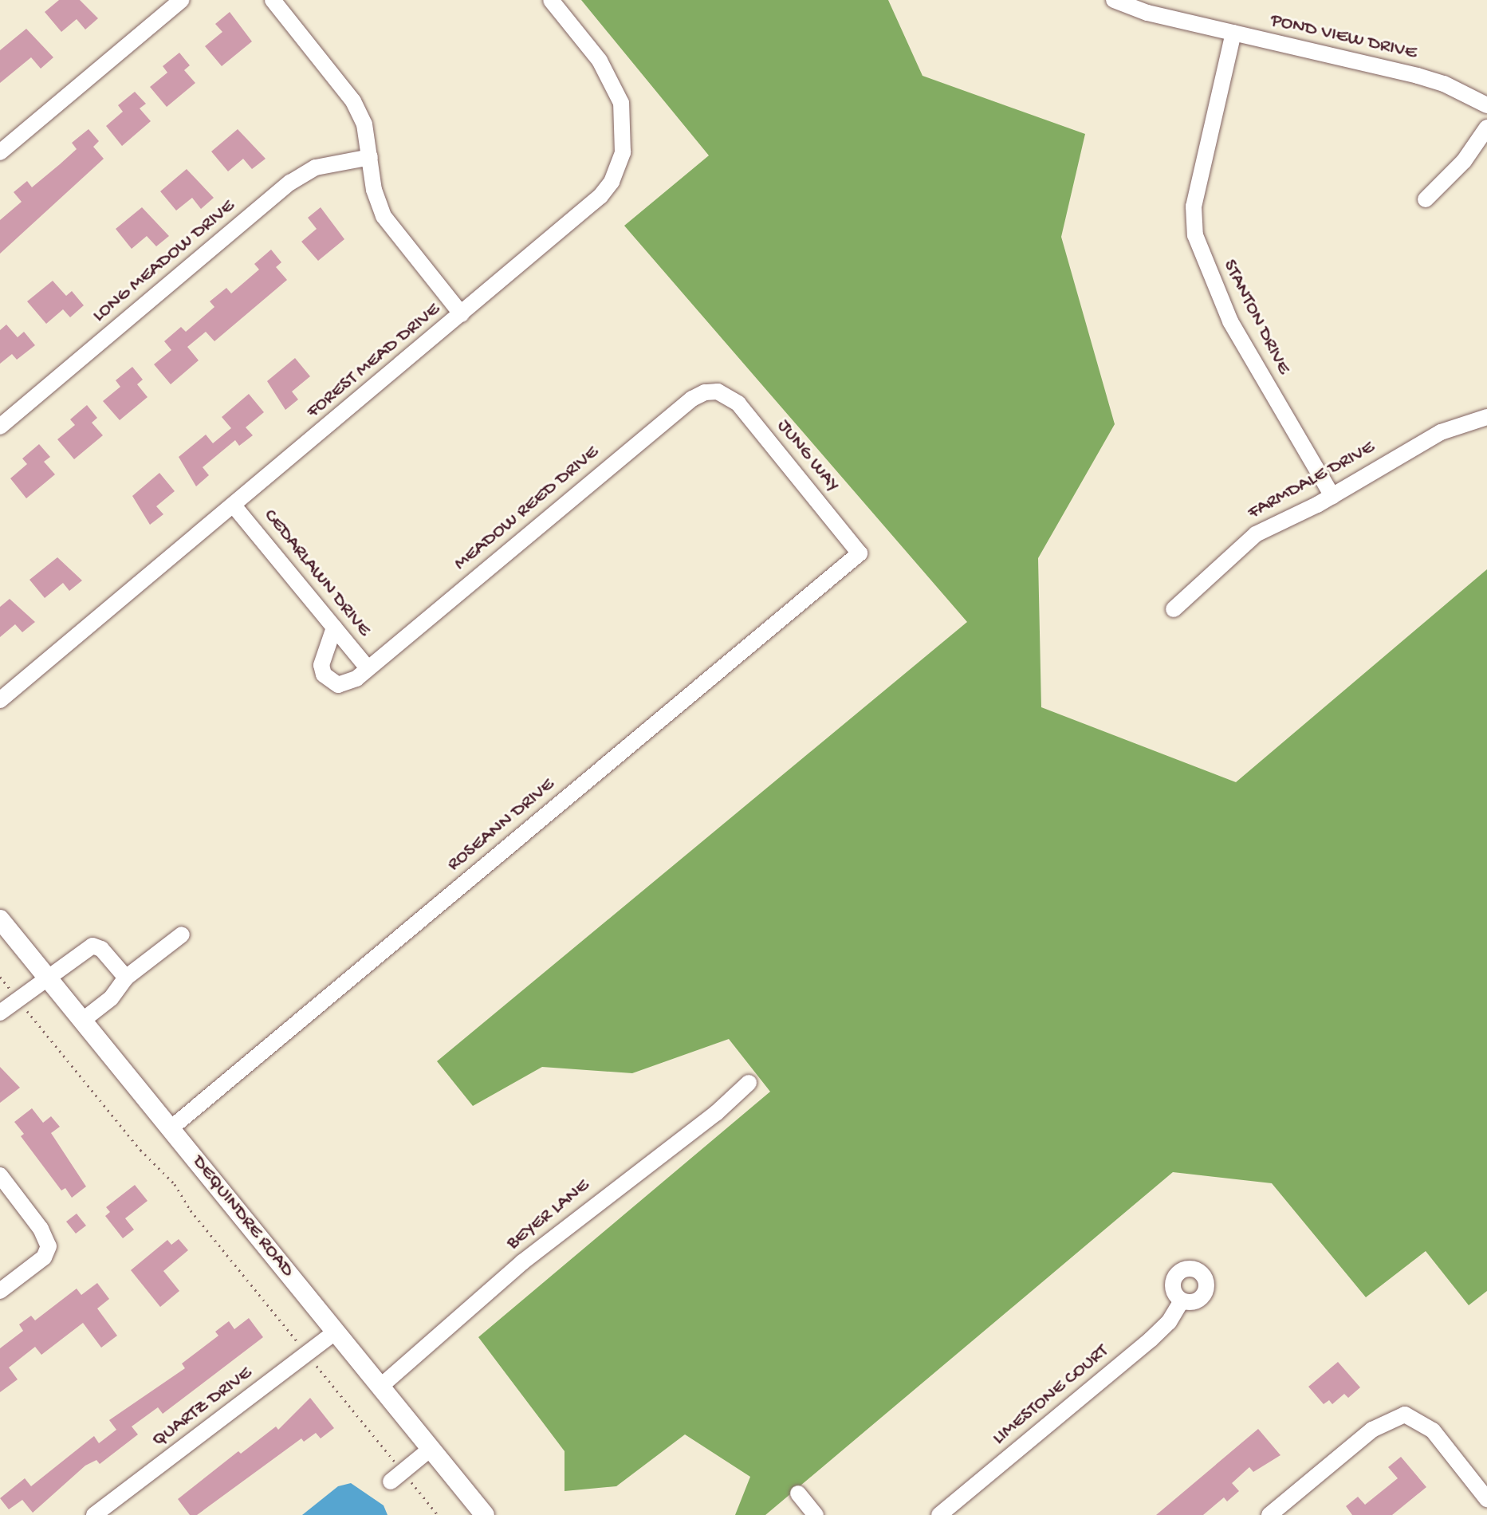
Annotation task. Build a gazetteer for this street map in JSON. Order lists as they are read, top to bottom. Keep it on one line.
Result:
{"streets":{"main road":["DEQUINDRE ROAD"],"street":["POND VIEW DRIVE","LONG MEADOW DRIVE","STANTON DRIVE","FOREST MEAD DRIVE","JUNG WAY","FARMDALE DRIVE","MEADOW REED DRIVE","CEDARLAWN DRIVE","ROSEANN DRIVE","BEYER LANE","LIMESTONE COURT","QUARTZ DRIVE"]},"crossings":[["POND VIEW DRIVE","STANTON DRIVE"],["STANTON DRIVE","FARMDALE DRIVE"],["FOREST MEAD DRIVE","CEDARLAWN DRIVE"],["JUNG WAY","MEADOW REED DRIVE"],["JUNG WAY","ROSEANN DRIVE"],["MEADOW REED DRIVE","CEDARLAWN DRIVE"],["ROSEANN DRIVE","DEQUINDRE ROAD"],["BEYER LANE","DEQUINDRE ROAD"],["DEQUINDRE ROAD","QUARTZ DRIVE"]]}
